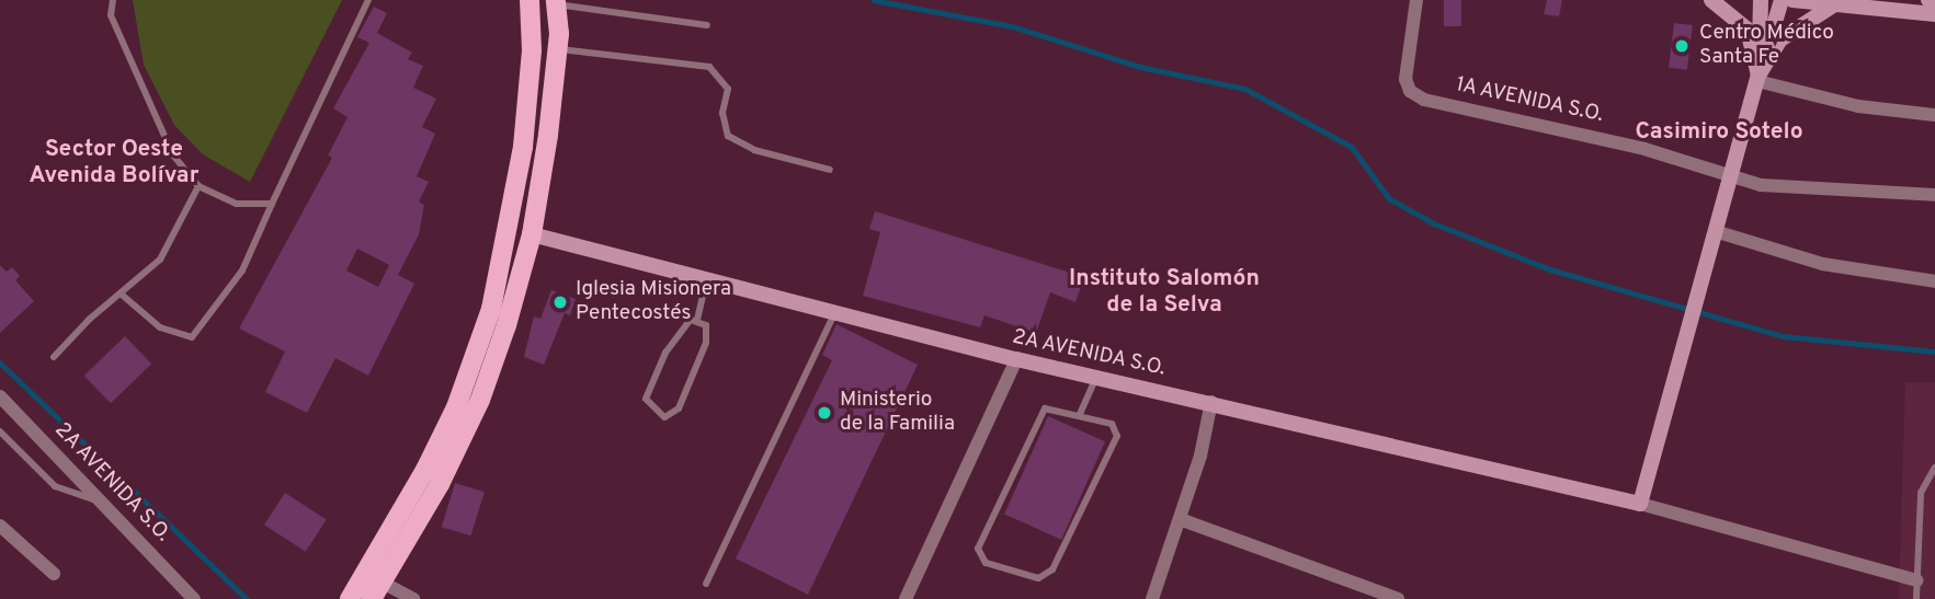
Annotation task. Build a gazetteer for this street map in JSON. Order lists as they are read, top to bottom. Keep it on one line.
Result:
{"streets":{"street":["1A AVENIDA S.O.","2A AVENIDA S.O."]},"districts":["Casimiro Sotelo","Sector Oeste Avenida Bolívar","Instituto Salomón de la Selva"],"places":["Centro Médico Santa Fe","Iglesia Misionera Pentecostés","Ministerio de la Familia"]}
